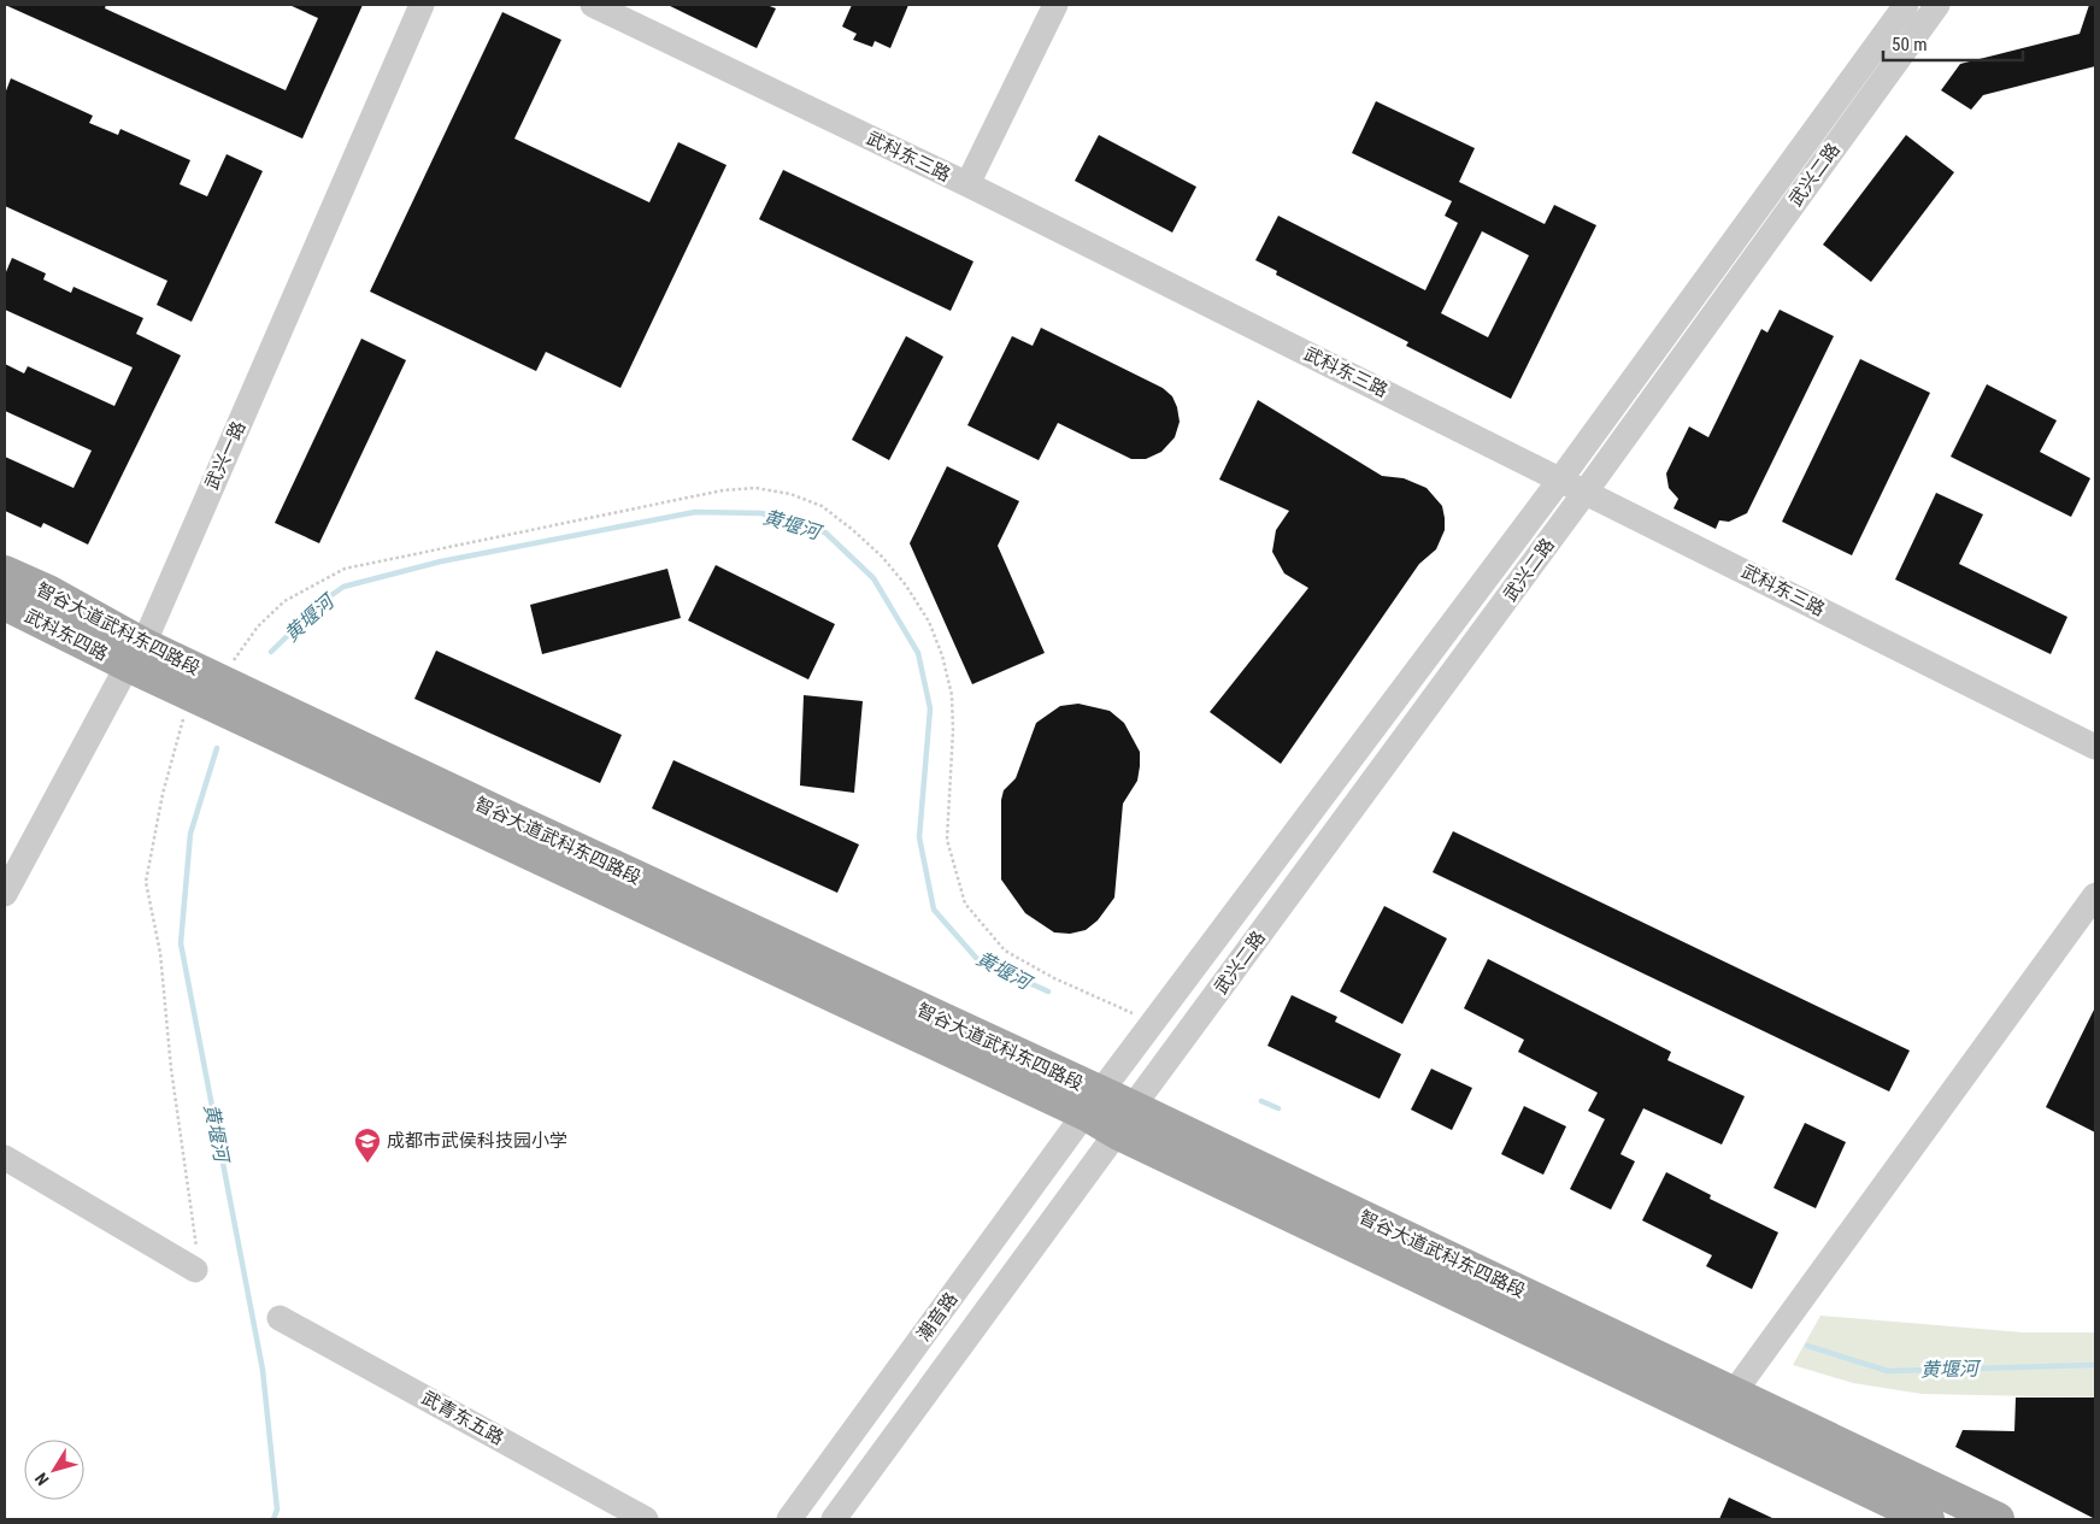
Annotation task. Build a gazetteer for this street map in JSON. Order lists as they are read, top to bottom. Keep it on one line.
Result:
{"streets":{"main road":["智谷大道武科东四路段","武科东四路"],"street":["武科东三路","武兴二路","武兴一路","潮音路","武青东五路"]},"crossings":[["武科东三路","武兴二路"],["武科东三路","潮音路"],["武兴二路","智谷大道武科东四路段"],["武兴二路","潮音路"],["武兴一路","智谷大道武科东四路段"],["武兴一路","武科东四路"],["智谷大道武科东四路段","武科东四路"],["智谷大道武科东四路段","潮音路"]],"water":["黄堰河"],"places":{"school or university":["成都市武侯科技园小学"]},"scale_bar":"50 m","north":"bottom left"}
